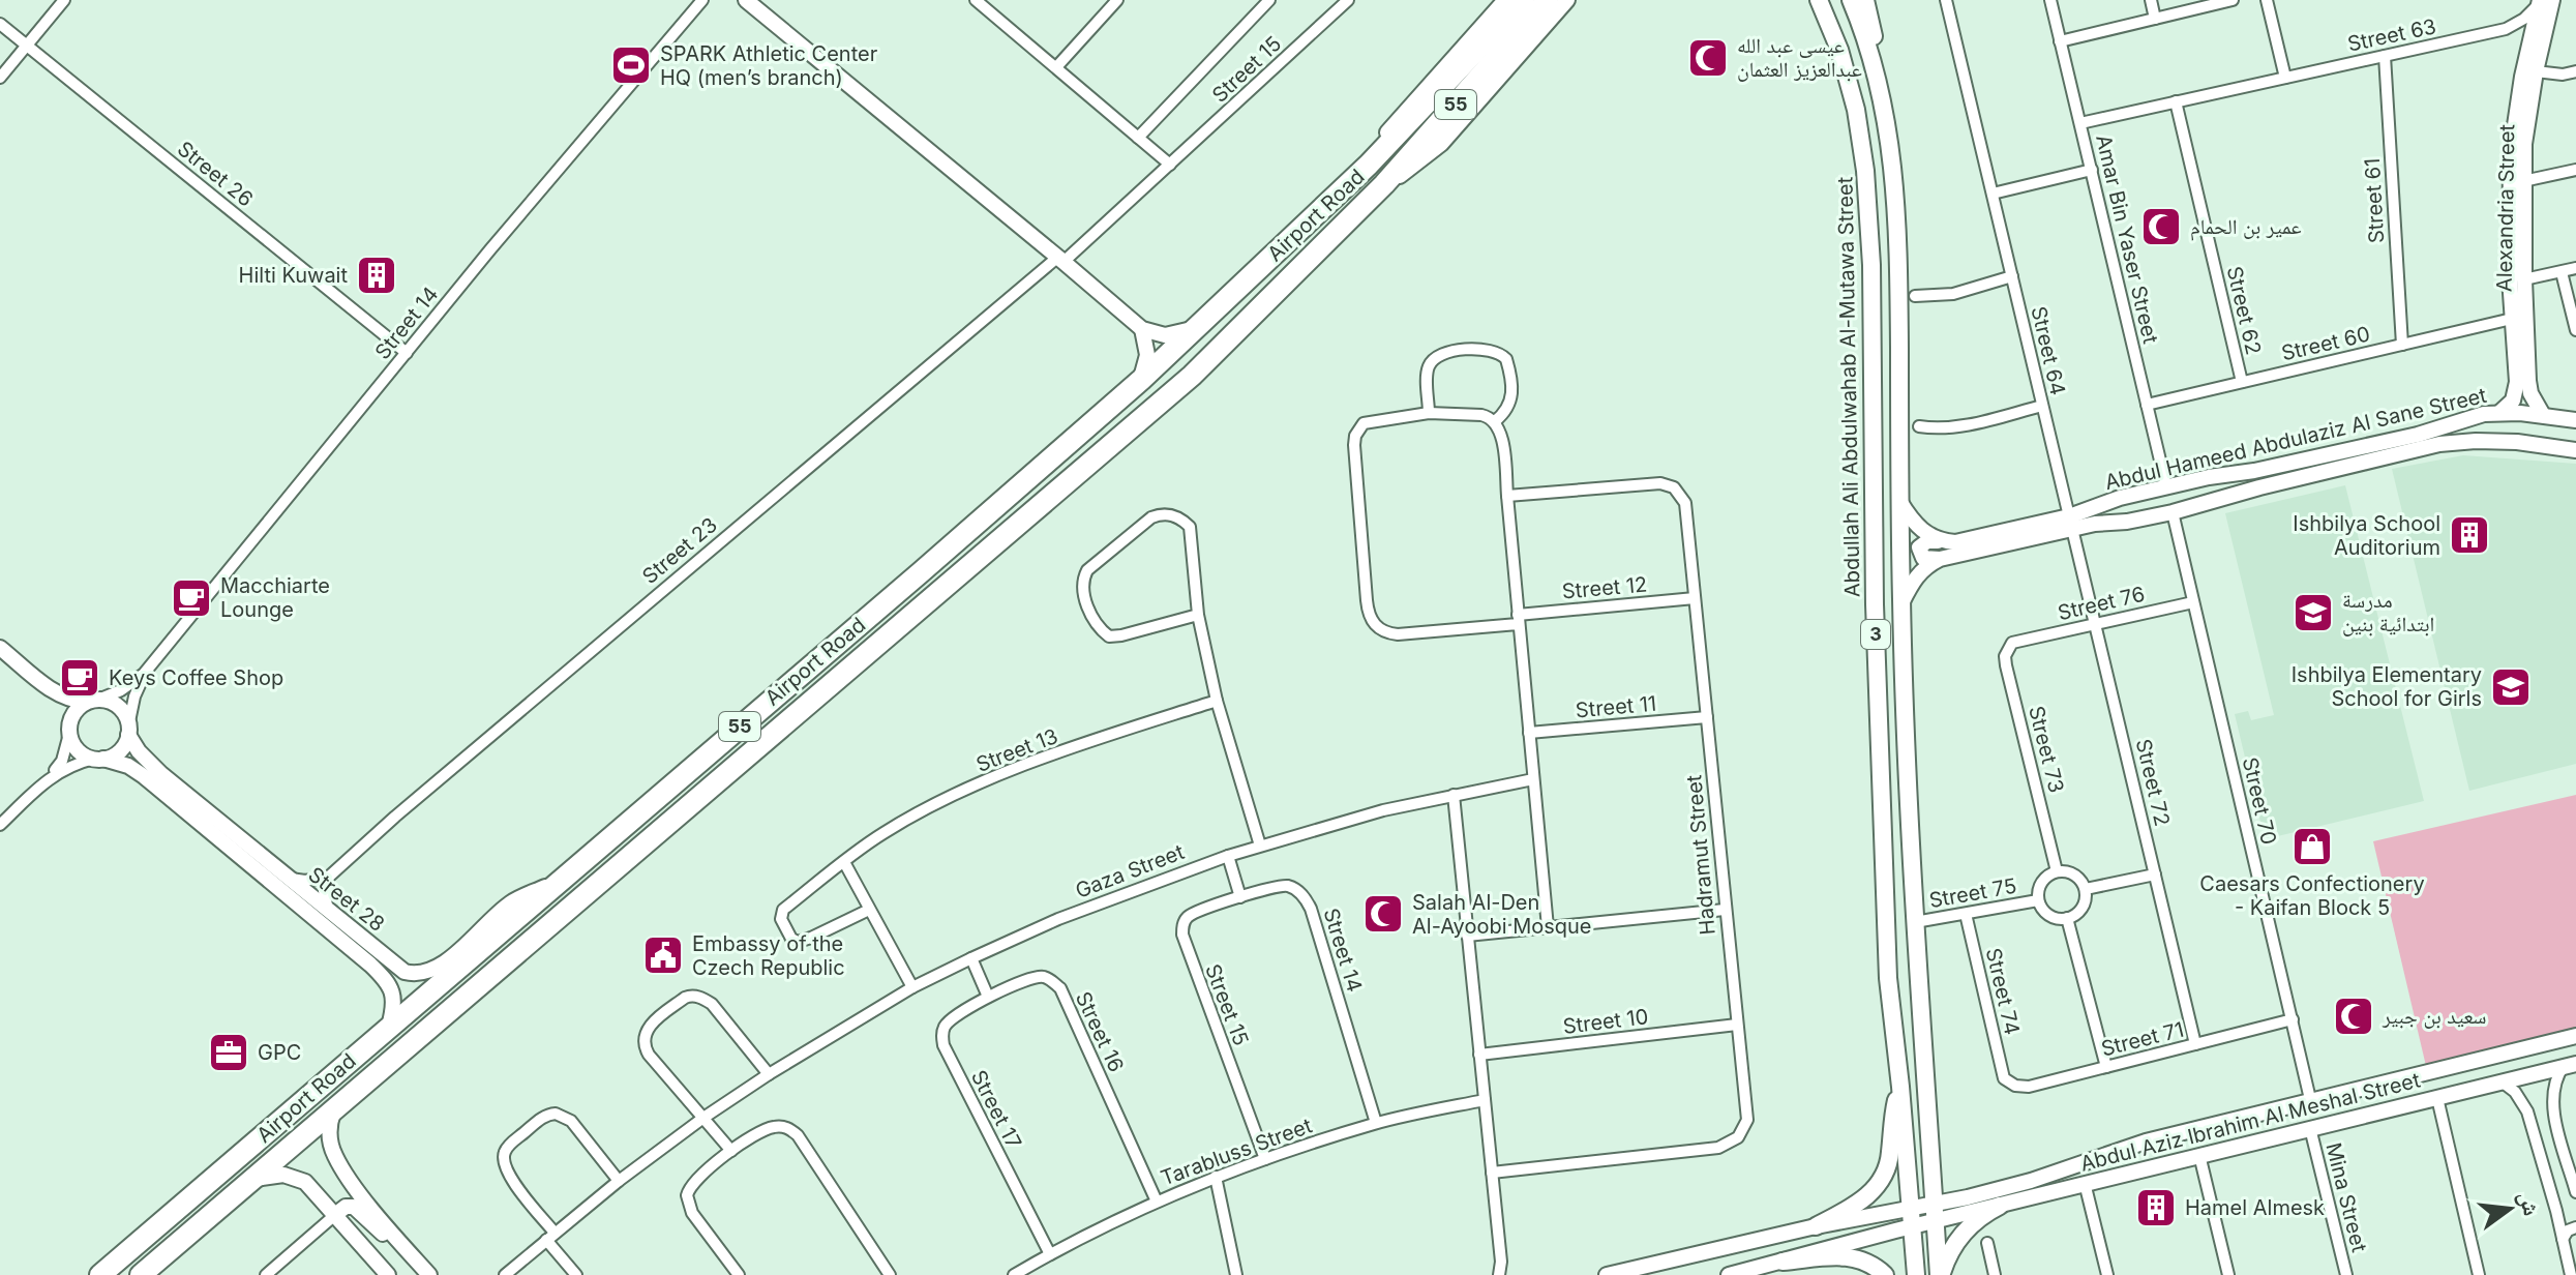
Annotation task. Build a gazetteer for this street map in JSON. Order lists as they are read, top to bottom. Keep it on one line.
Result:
{"streets":{"highway":["55","Airport Road"],"main road":["Alexandria Street","Abdullah Ali Abdulwahab Al-Mutawa Street","Abdul Hameed Abdulaziz Al Sane Street","3","Street 28","Abdul Aziz Ibrahim Al Meshal Street"],"street":["Street 63","Street 15","Street 26","Street 61","Amar Bin Yaser Street","Street 62","Street 14","Street 60","Street 64","Street 23","Street 12","Street 76","Street 11","Street 73","Street 13","Street 72","Street 70","Hadramut Street","Gaza Street","Street 75","Street 74","Street 10","Street 16","Street 71","Street 17","Tarabluss Street","Mina Street"]},"crossings":[["Street 63","Street 61"],["Street 63","Alexandria Street"],["Street 63","Amar Bin Yaser Street"],["Street 63","Street 62"],["Street 15","Street 14"],["Street 15","Street 23"],["Street 15","Tarabluss Street"],["Street 26","Street 14"],["Street 61","Street 60"],["Alexandria Street","Street 60"],["Alexandria Street","Abdul Hameed Abdulaziz Al Sane Street"],["Airport Road","Street 28"],["Amar Bin Yaser Street","Street 60"],["Amar Bin Yaser Street","Abdul Hameed Abdulaziz Al Sane Street"],["Street 62","Street 60"],["Street 14","Street 28"],["Street 14","Tarabluss Street"],["Street 64","Abdul Hameed Abdulaziz Al Sane Street"],["Street 64","Street 72"],["Abdul Hameed Abdulaziz Al Sane Street","3"],["Abdul Hameed Abdulaziz Al Sane Street","Street 72"],["Abdul Hameed Abdulaziz Al Sane Street","Street 70"],["Street 12","Hadramut Street"],["Street 76","Street 73"],["Street 76","Street 72"],["Street 76","Street 70"],["3","Street 75"],["3","Abdul Aziz Ibrahim Al Meshal Street"],["Street 11","Hadramut Street"],["Street 73","Street 75"],["Street 72","Street 71"],["Street 70","Street 71"],["Street 70","Abdul Aziz Ibrahim Al Meshal Street"],["Hadramut Street","Street 10"],["Street 75","Street 74"],["Street 74","Street 71"],["Street 16","Street 17"],["Street 16","Tarabluss Street"],["Street 17","Tarabluss Street"],["Abdul Aziz Ibrahim Al Meshal Street","Mina Street"]],"places":{"mosque":["عيسى عبد الله عبدالعزيز العثمان","عمير بن الحمام","Salah Al-Den Al-Ayoobi Mosque","سعيد بن جبير"],"sports":["SPARK Athletic Center HQ (men’s branch)"],"building":["Hilti Kuwait","Ishbilya School Auditorium","Hamel Almesk"],"cafe":["Macchiarte Lounge","Keys Coffee Shop"],"school or university":["مدرسة ابتدائية بنين","Ishbilya Elementary School for Girls"],"shop":["Caesars Confectionery - Kaifan Block 5"],"public building":["Embassy of the Czech Republic"],"office":["GPC"]},"north":"right"}
